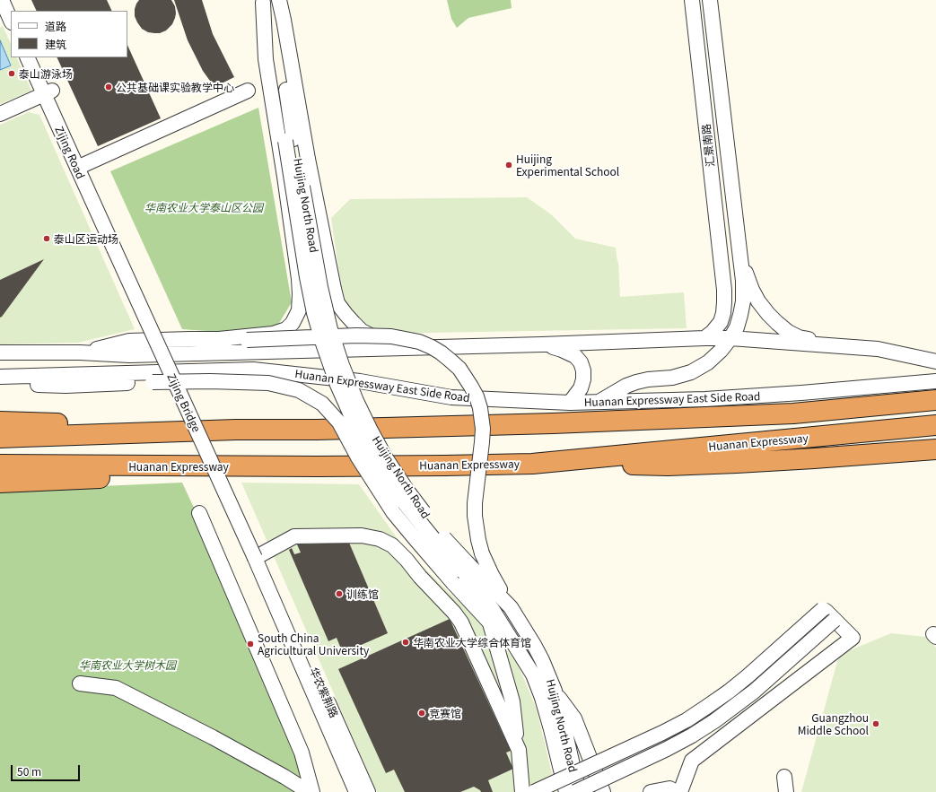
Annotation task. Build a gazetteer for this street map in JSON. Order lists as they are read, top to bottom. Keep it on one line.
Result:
{"streets":{"highway":["Huanan Expressway"],"street":["汇景南路","Zijing Road","Huijing North Road","Huanan Expressway East Side Road","Zijing Bridge","华农紫荆路"]},"crossings":[["Zijing Road","Zijing Bridge"],["Zijing Bridge","华农紫荆路"]],"parks":["华南农业大学泰山区公园","华南农业大学树木园"],"places":["泰山游泳场","公共基础课实验教学中心","Huijing Experimental School","泰山区运动场","训练馆","华南农业大学综合体育馆","South China Agricultural University","竞赛馆","Guangzhou Middle School"],"legend":["道路","建筑"],"scale_bar":"50 m"}
